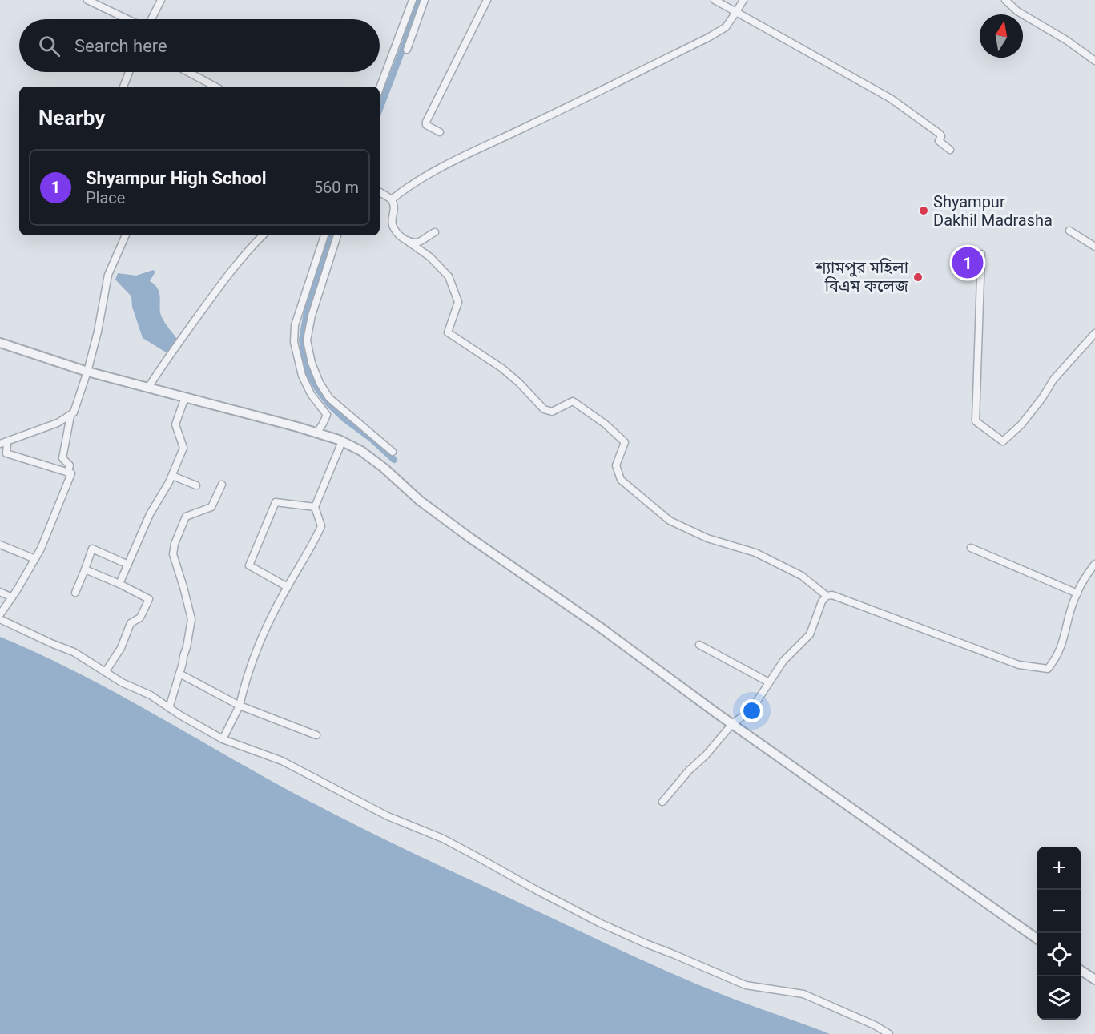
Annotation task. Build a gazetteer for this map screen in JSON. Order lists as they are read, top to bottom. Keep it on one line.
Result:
{"places":["Shyampur Dakhil Madrasha","শ্যামপুর মহিলা বিএম কলেজ"],"north":"top","page":{"search":"Search here","heading":"Nearby","list":[{"mark":"1","name":"Shyampur High School","note":"Place","value":"560 m"}],"pins":"1","map_buttons":["+","−"]}}
